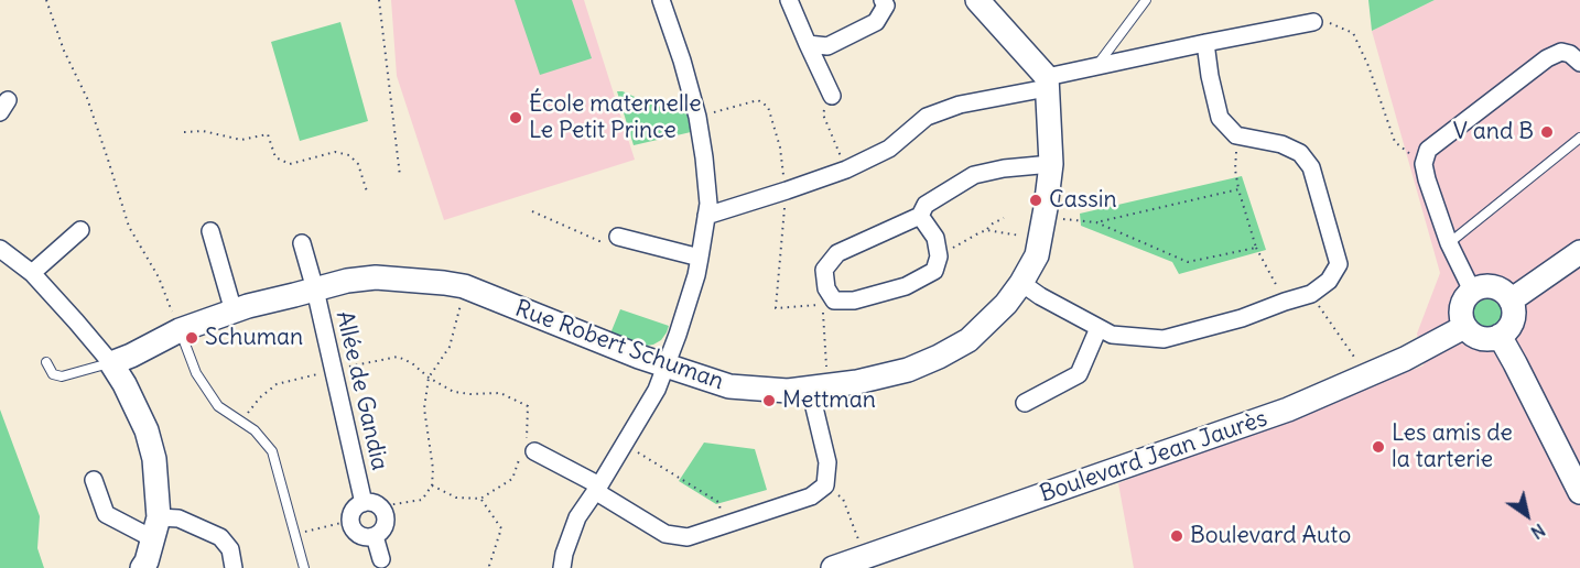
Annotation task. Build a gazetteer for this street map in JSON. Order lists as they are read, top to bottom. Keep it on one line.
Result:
{"streets":{"street":["Rue Robert Schuman","Allée de Gandia","Boulevard Jean Jaurès"]},"crossings":[["Rue Robert Schuman","Allée de Gandia"]],"places":["École maternelle Le Petit Prince","V and B","Cassin","Schuman","Mettman","Les amis de la tarterie","Boulevard Auto"],"north":"bottom right"}
